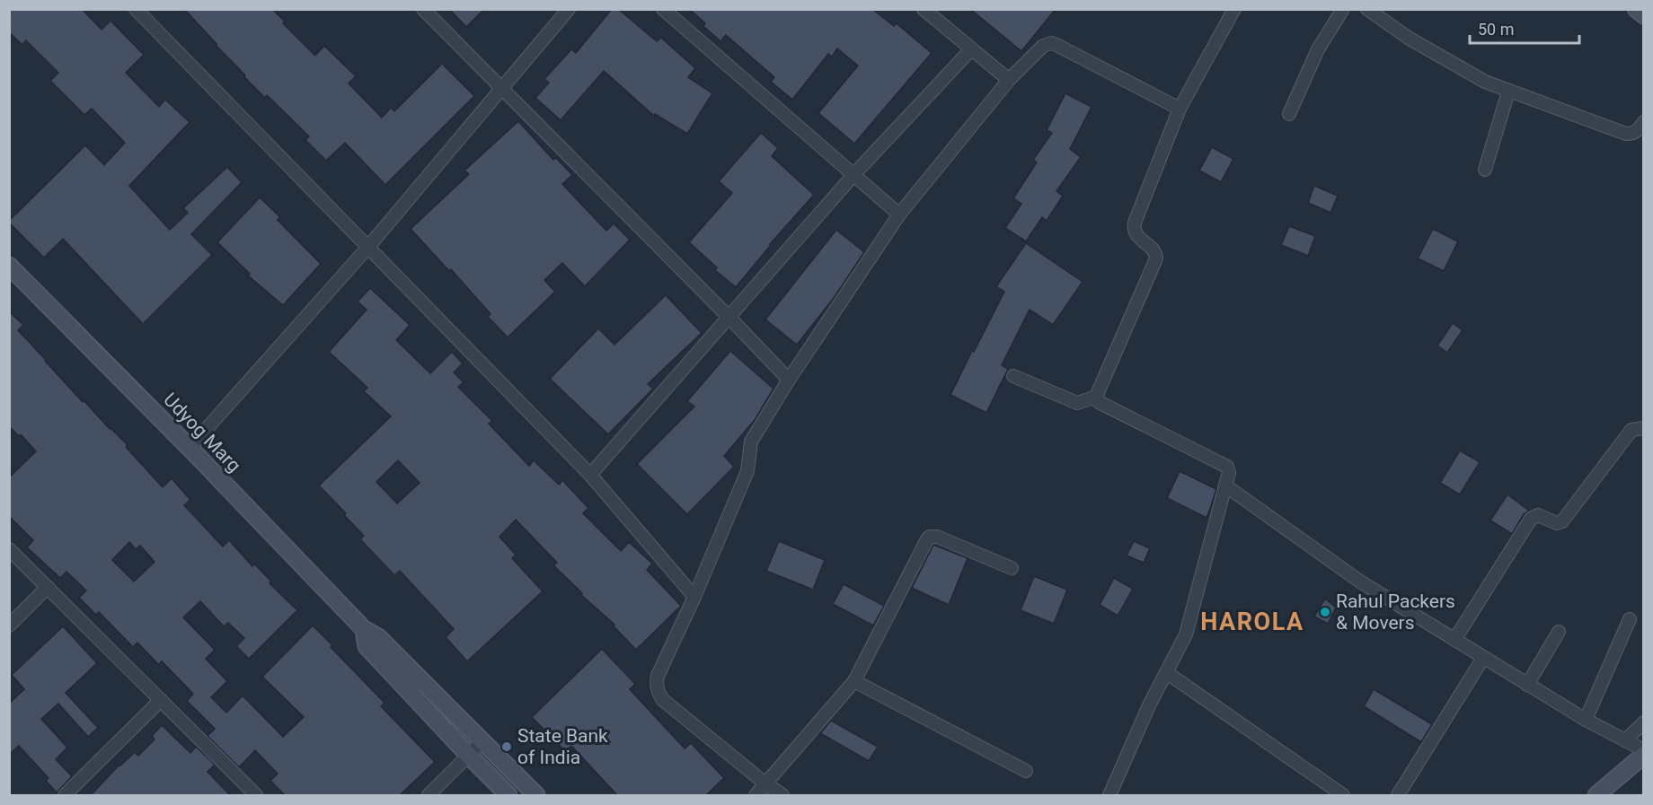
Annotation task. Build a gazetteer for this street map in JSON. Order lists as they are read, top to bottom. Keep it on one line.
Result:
{"streets":{"street":["Udyog Marg"]},"districts":["HAROLA"],"places":["Rahul Packers & Movers","State Bank of India"],"scale_bar":"50 m"}
